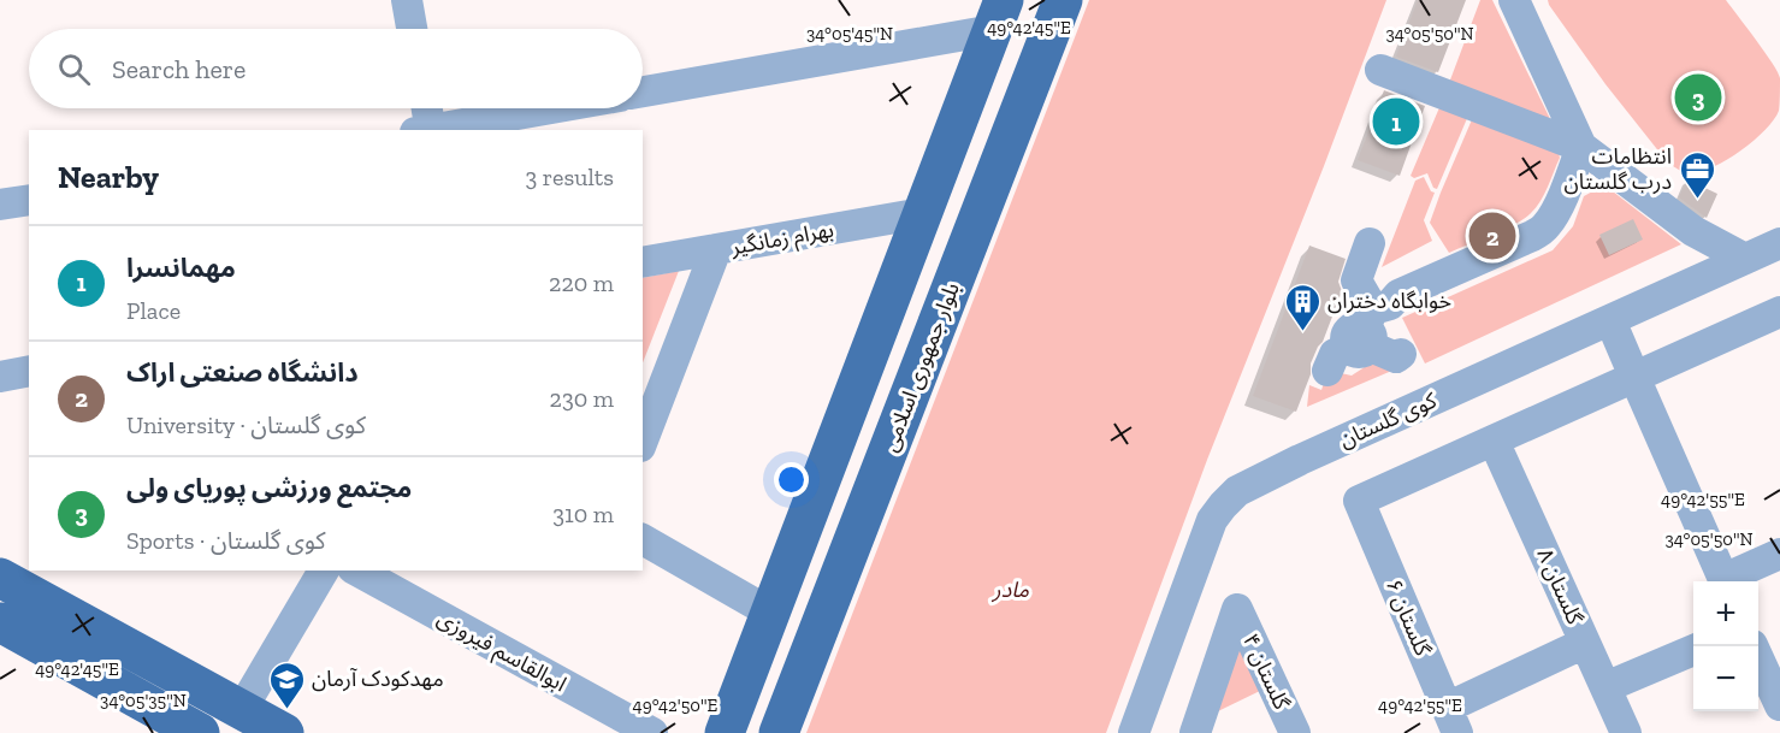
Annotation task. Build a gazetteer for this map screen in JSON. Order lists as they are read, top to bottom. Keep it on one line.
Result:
{"streets":{"main road":["بلوار جمهوری اسلامی"],"street":["بهرام زمانگیر","کوی گلستان","گلستان ۸","گلستان ۶","ابوالقاسم فیروزی","گلستان ۴"]},"crossings":[["گلستان ۸","گلستان ۶"]],"parks":["مادر"],"places":{"office":["انتظامات درب گلستان"],"building":["خوابگاه دختران"],"school or university":["مهدکودک آرمان"]},"page":{"search":"Search here","pins":["3","1","2"],"heading":["Nearby","3 results"],"list":[{"mark":"1","name":"مهمانسرا","note":"Place","value":"220 m"},{"mark":"2","name":"دانشگاه صنعتی اراک","note":"University · کوی گلستان","value":"230 m"},{"mark":"3","name":"مجتمع ورزشی پوریای ولی","note":"Sports · کوی گلستان","value":"310 m"}],"map_buttons":["+","−"]},"coordinates":["49°42'45\"E","34°05'45\"N","34°05'50\"N","49°42'55\"E","34°05'35\"N","49°42'50\"E"]}
